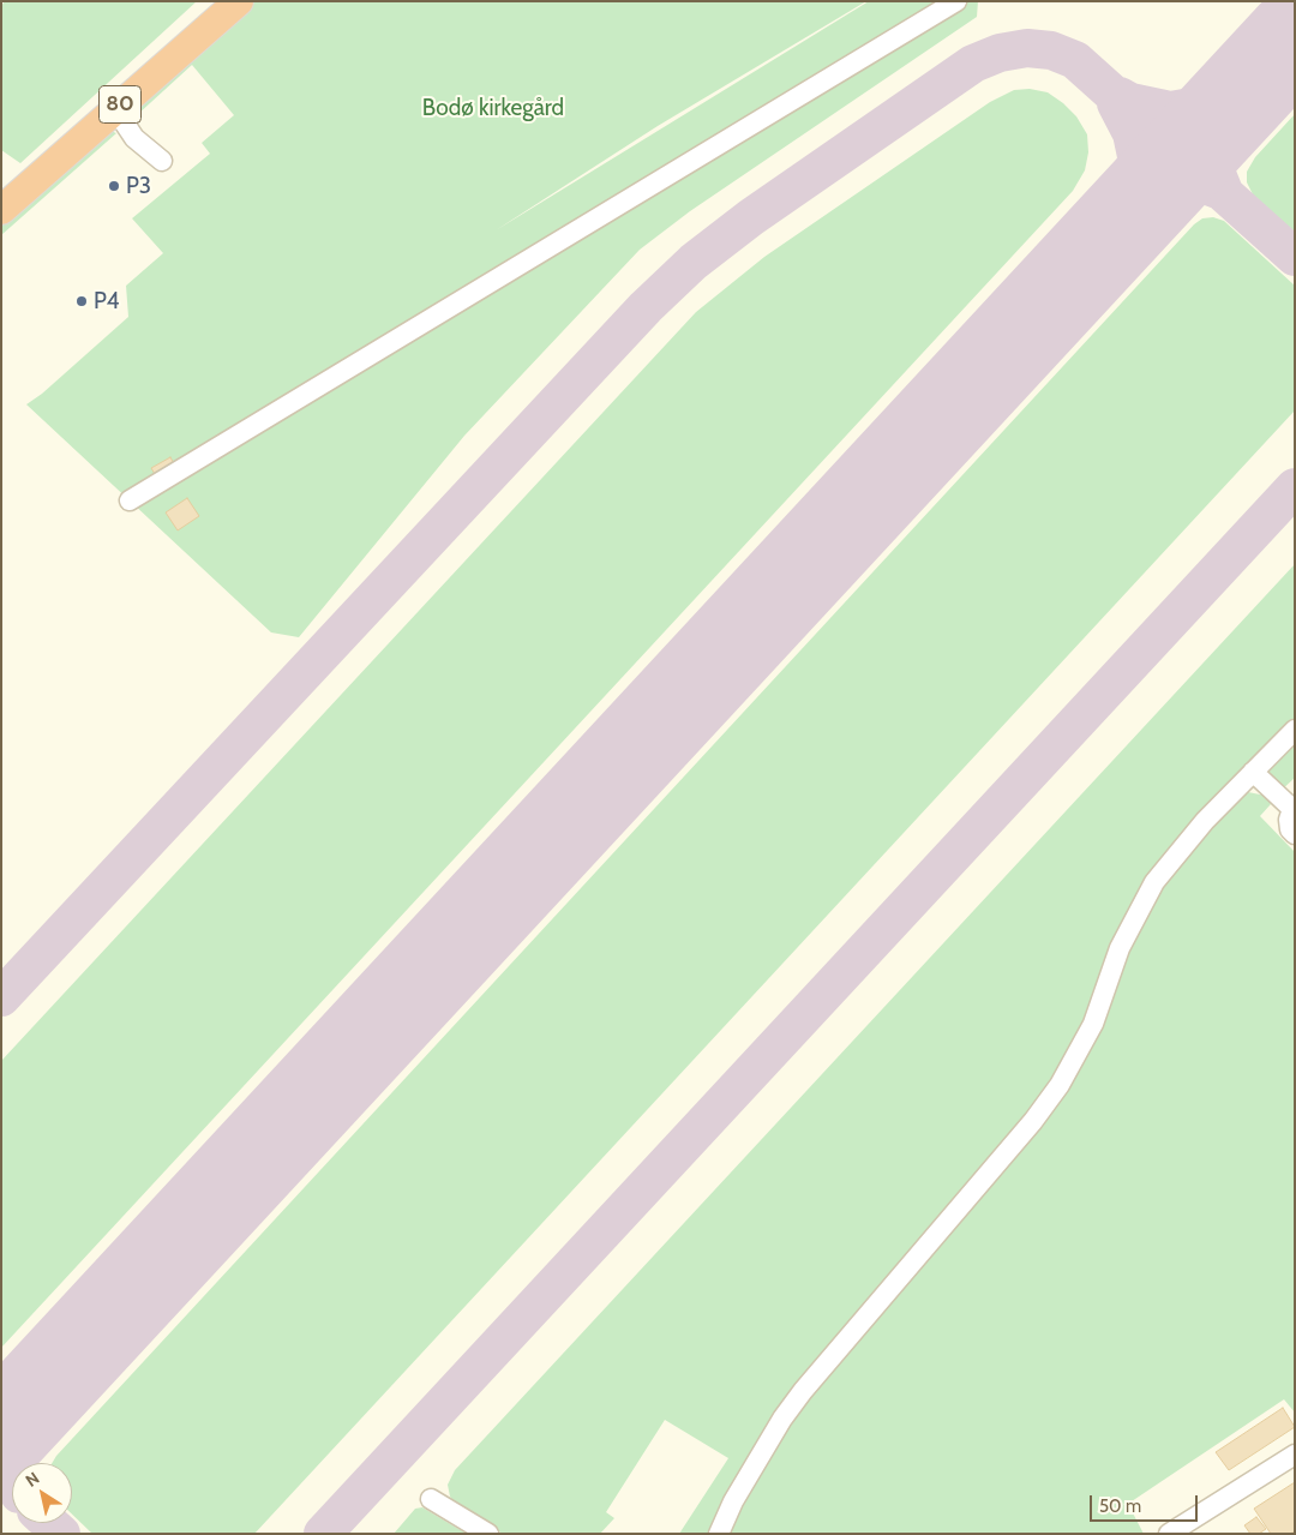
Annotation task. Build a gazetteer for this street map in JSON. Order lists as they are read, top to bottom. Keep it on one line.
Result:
{"streets":{"highway":["80"]},"parks":["Bodø kirkegård"],"places":["P3","P4"],"scale_bar":"50 m","north":"top left"}
